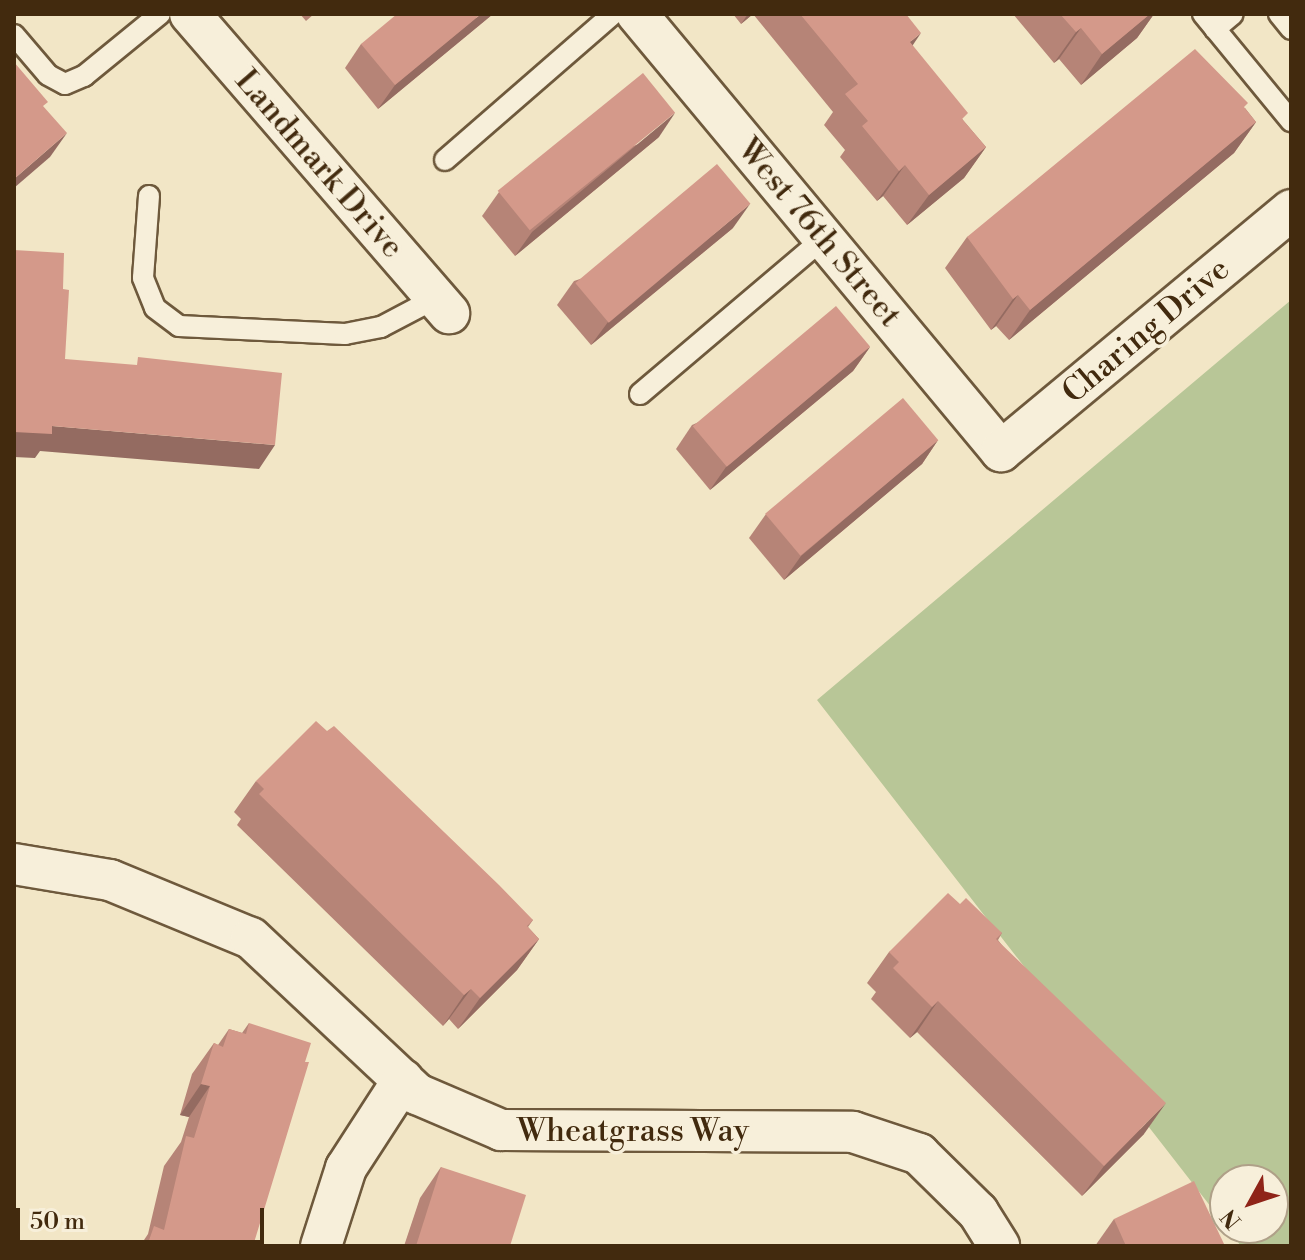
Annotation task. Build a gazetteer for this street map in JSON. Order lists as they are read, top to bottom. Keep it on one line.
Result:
{"streets":{"street":["Landmark Drive","West 76th Street","Charing Drive","Wheatgrass Way"]},"crossings":[["West 76th Street","Charing Drive"]],"scale_bar":"50 m","north":"bottom left"}
